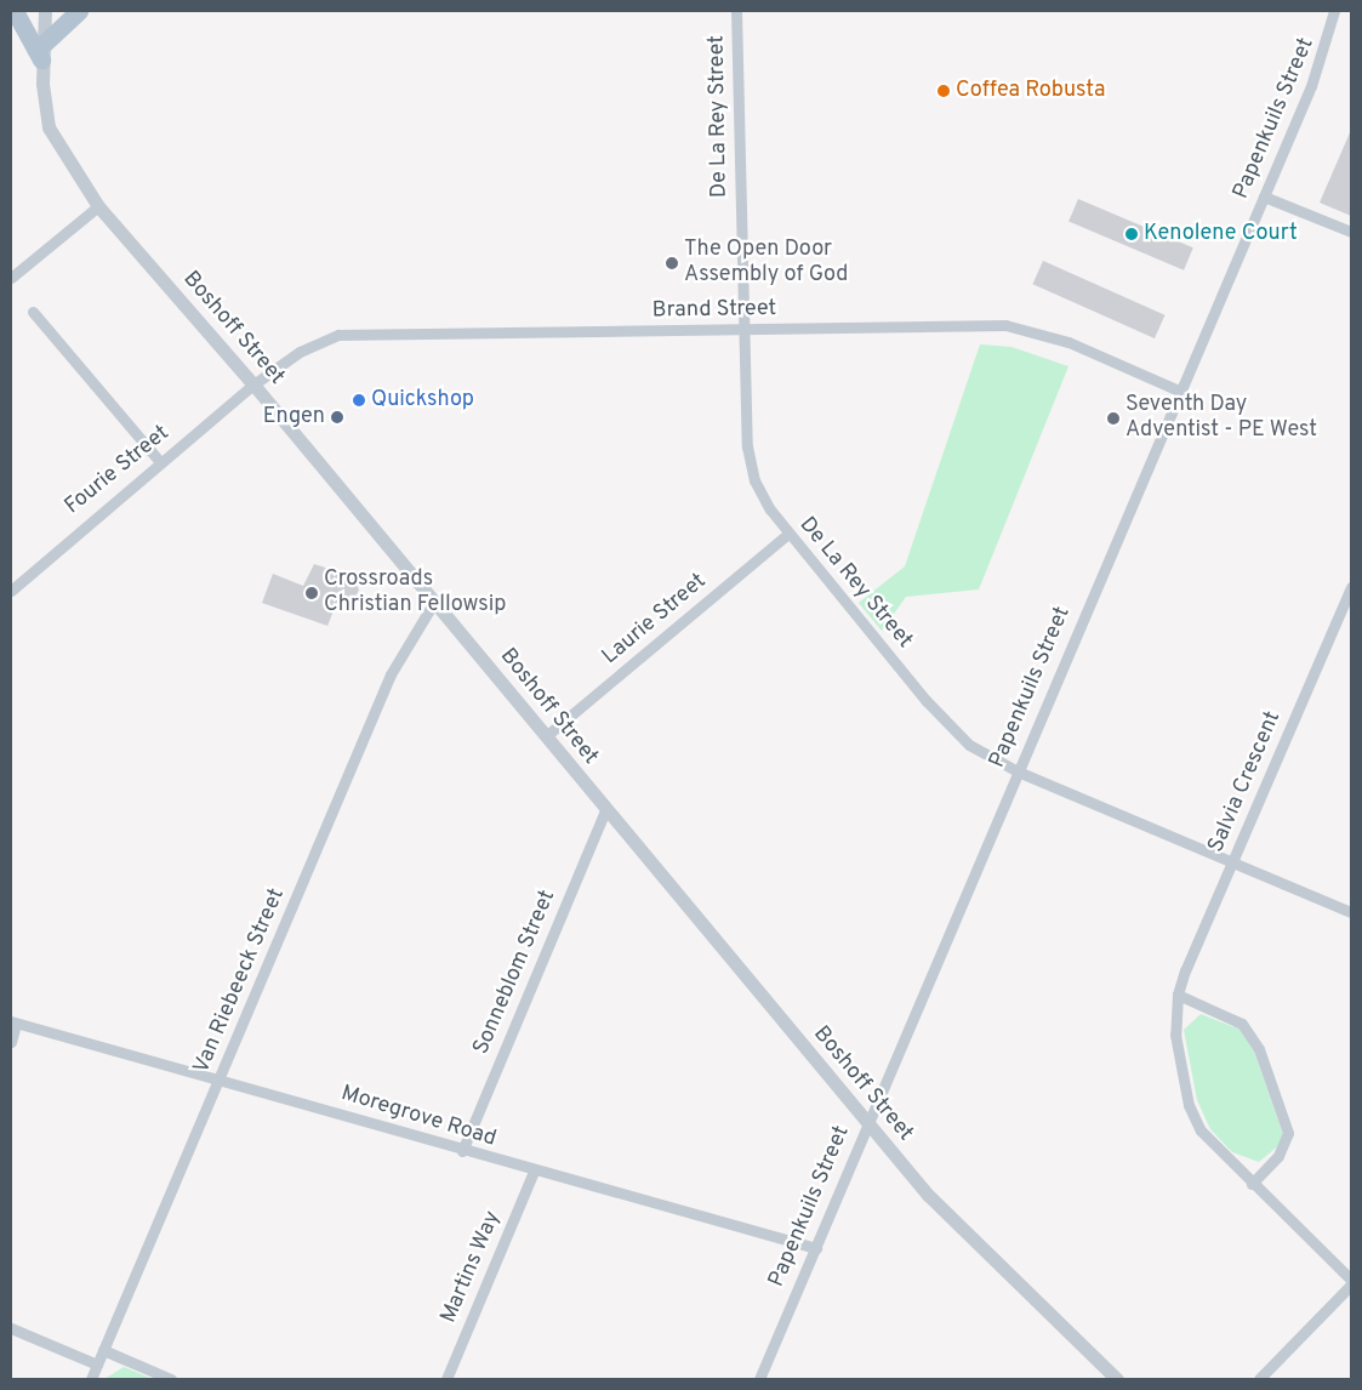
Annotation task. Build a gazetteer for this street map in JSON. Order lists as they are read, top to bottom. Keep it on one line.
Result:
{"streets":{"street":["De La Rey Street","Papenkuils Street","Brand Street","Boshoff Street","Fourie Street","Laurie Street","Salvia Crescent","Sonneblom Street","Van Riebeeck Street","Moregrove Road","Martins Way"]},"crossings":[["De La Rey Street","Papenkuils Street"],["De La Rey Street","Brand Street"],["De La Rey Street","Laurie Street"],["De La Rey Street","Salvia Crescent"],["Papenkuils Street","Brand Street"],["Papenkuils Street","Boshoff Street"],["Papenkuils Street","Moregrove Road"],["Brand Street","Boshoff Street"],["Brand Street","Fourie Street"],["Boshoff Street","Fourie Street"],["Boshoff Street","Laurie Street"],["Boshoff Street","Sonneblom Street"],["Boshoff Street","Van Riebeeck Street"],["Sonneblom Street","Moregrove Road"],["Van Riebeeck Street","Moregrove Road"],["Moregrove Road","Martins Way"]],"places":["Coffea Robusta","Kenolene Court","The Open Door Assembly of God","Quickshop","Engen","Seventh Day Adventist - PE West","Crossroads Christian Fellowsip"]}
